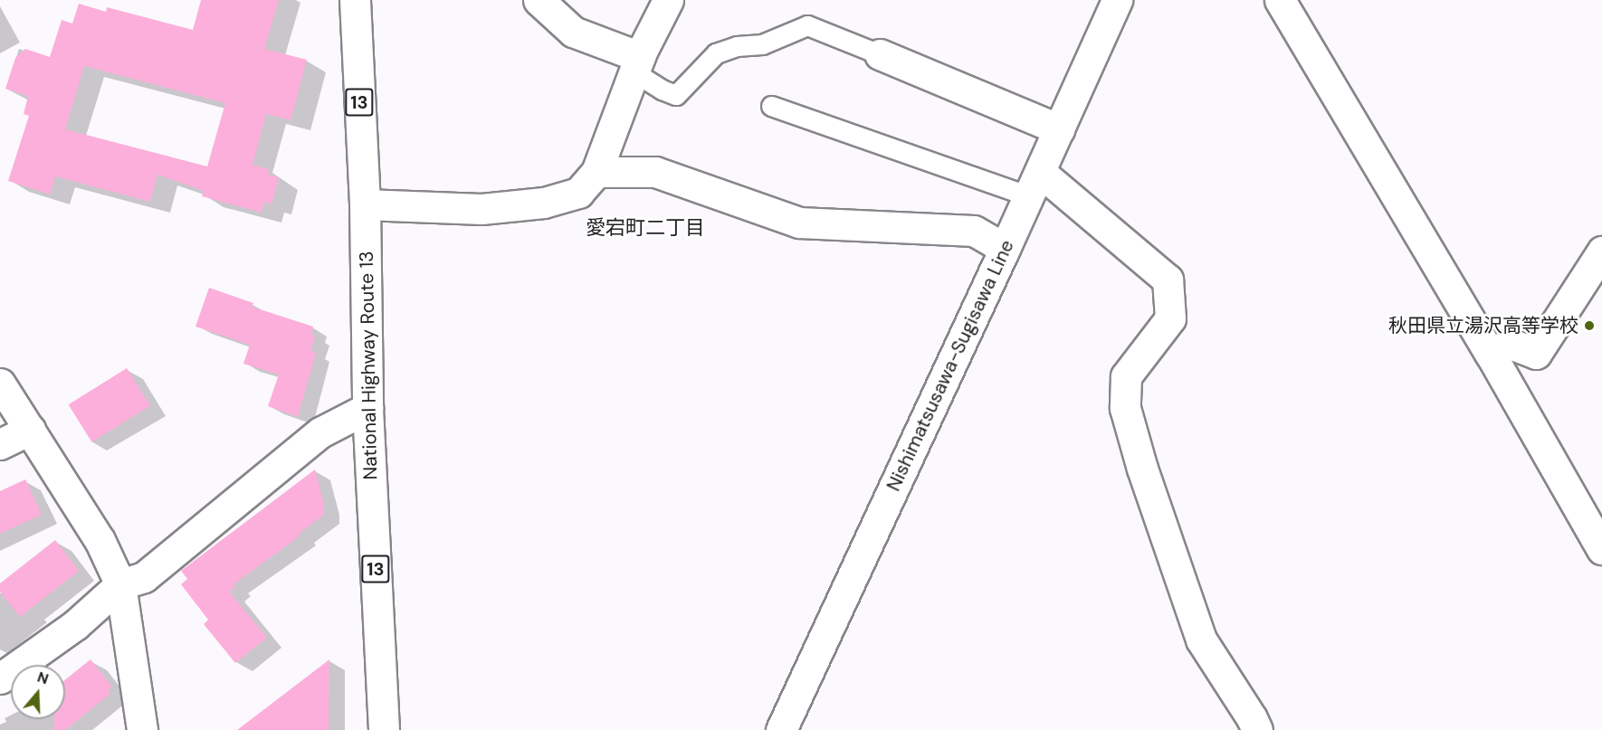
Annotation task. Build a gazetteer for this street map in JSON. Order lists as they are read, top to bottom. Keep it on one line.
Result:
{"streets":{"main road":["13","National Highway Route 13","Nishimatsusawa-Sugisawa Line"]},"districts":["愛宕町二丁目"],"places":["秋田県立湯沢高等学校"],"north":"top"}
